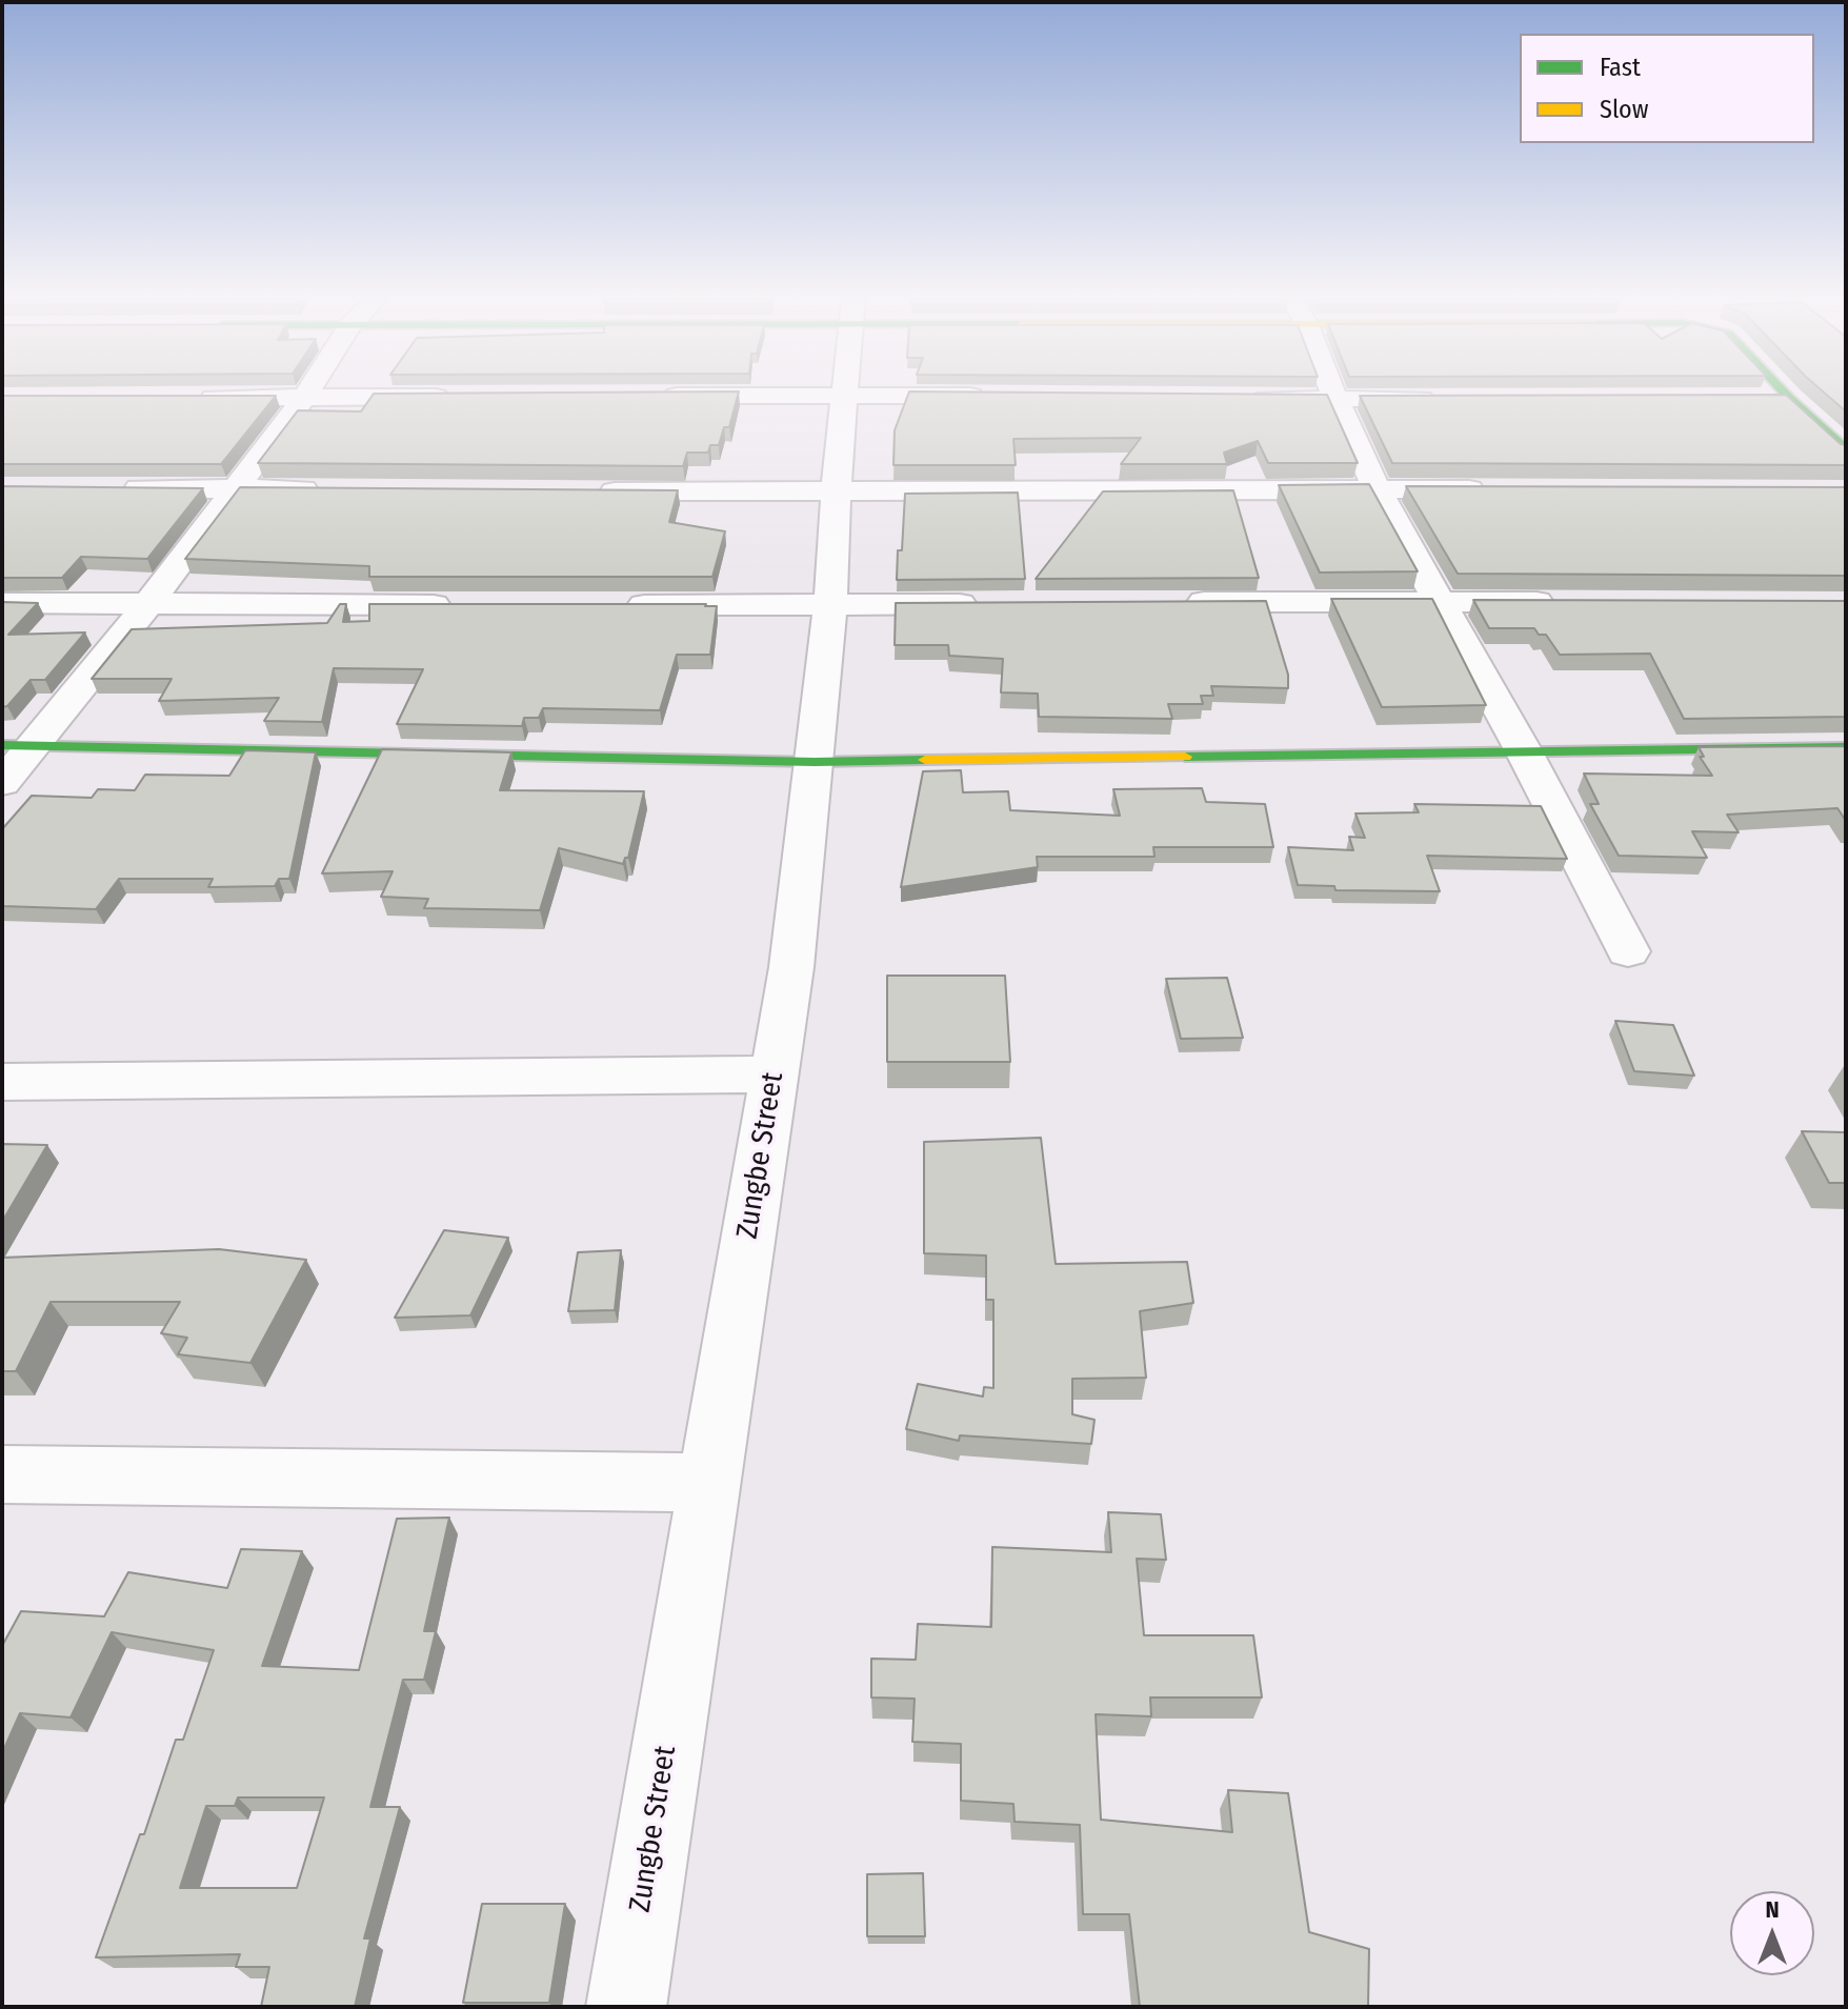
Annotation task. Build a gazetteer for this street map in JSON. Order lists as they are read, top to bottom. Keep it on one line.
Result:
{"streets":{"street":["Zungbe Street"]},"legend":["Fast","Slow"],"north":"top"}
